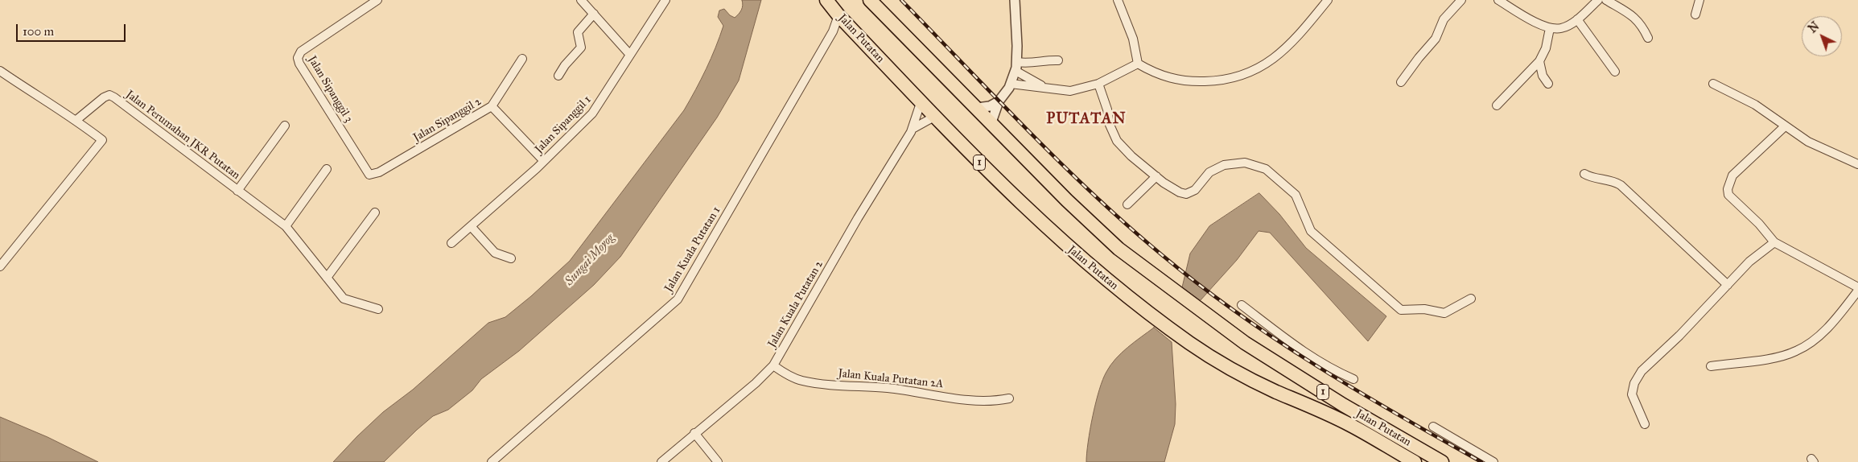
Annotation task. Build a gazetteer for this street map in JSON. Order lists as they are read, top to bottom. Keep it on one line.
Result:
{"streets":{"highway":["Jalan Putatan","1"],"street":["Jalan Sipanggil 3","Jalan Sipanggil 2","Jalan Sipanggil 1","Jalan Perumahan JKR Putatan","Jalan Kuala Putatan 1","Jalan Kuala Putatan 2","Jalan Kuala Putatan 2A"]},"crossings":[["Jalan Putatan","Jalan Kuala Putatan 1"],["Jalan Putatan","Jalan Kuala Putatan 2"],["Jalan Sipanggil 3","Jalan Sipanggil 2"],["Jalan Sipanggil 2","Jalan Sipanggil 1"],["Jalan Kuala Putatan 2","Jalan Kuala Putatan 2A"]],"districts":["PUTATAN"],"water":["Sungai Moyog"],"scale_bar":"100 m","north":"top left"}
